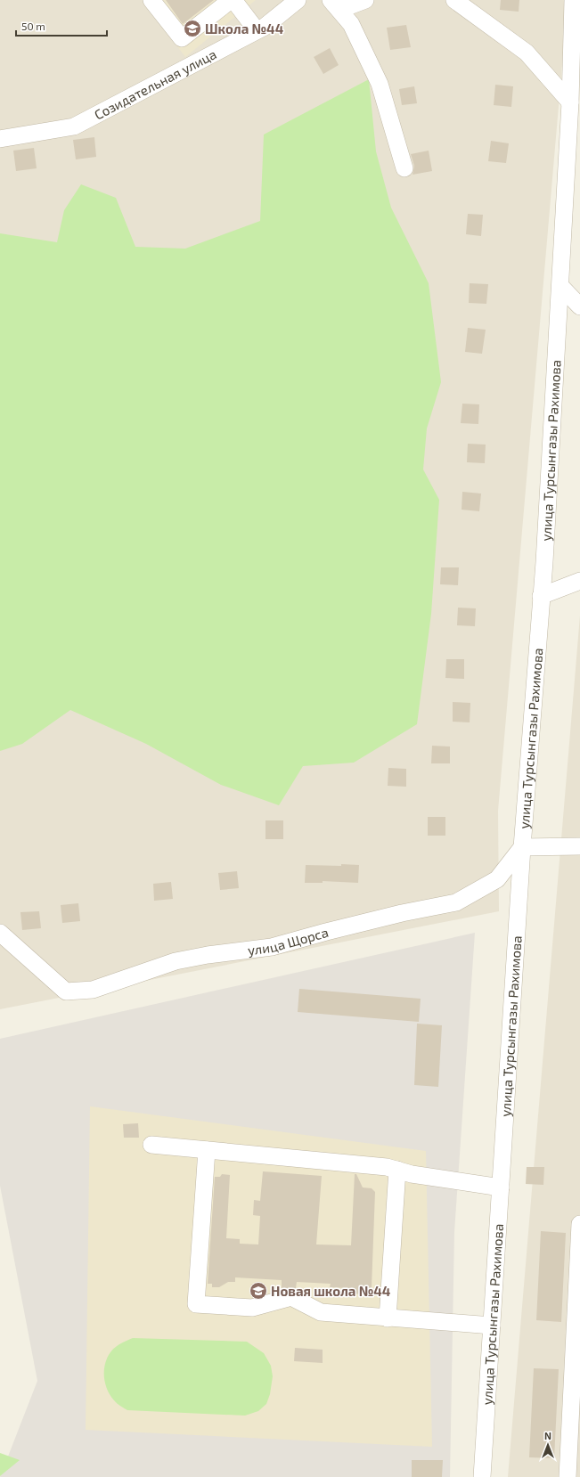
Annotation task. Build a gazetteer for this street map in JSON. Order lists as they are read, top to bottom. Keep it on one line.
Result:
{"streets":{"street":["Созидательная улица","улица Турсынгазы Рахимова","улица Щорса"]},"crossings":[["улица Турсынгазы Рахимова","улица Щорса"]],"places":{"school or university":["Школа №44","Новая школа №44"]},"scale_bar":"50 m","north":"top"}
